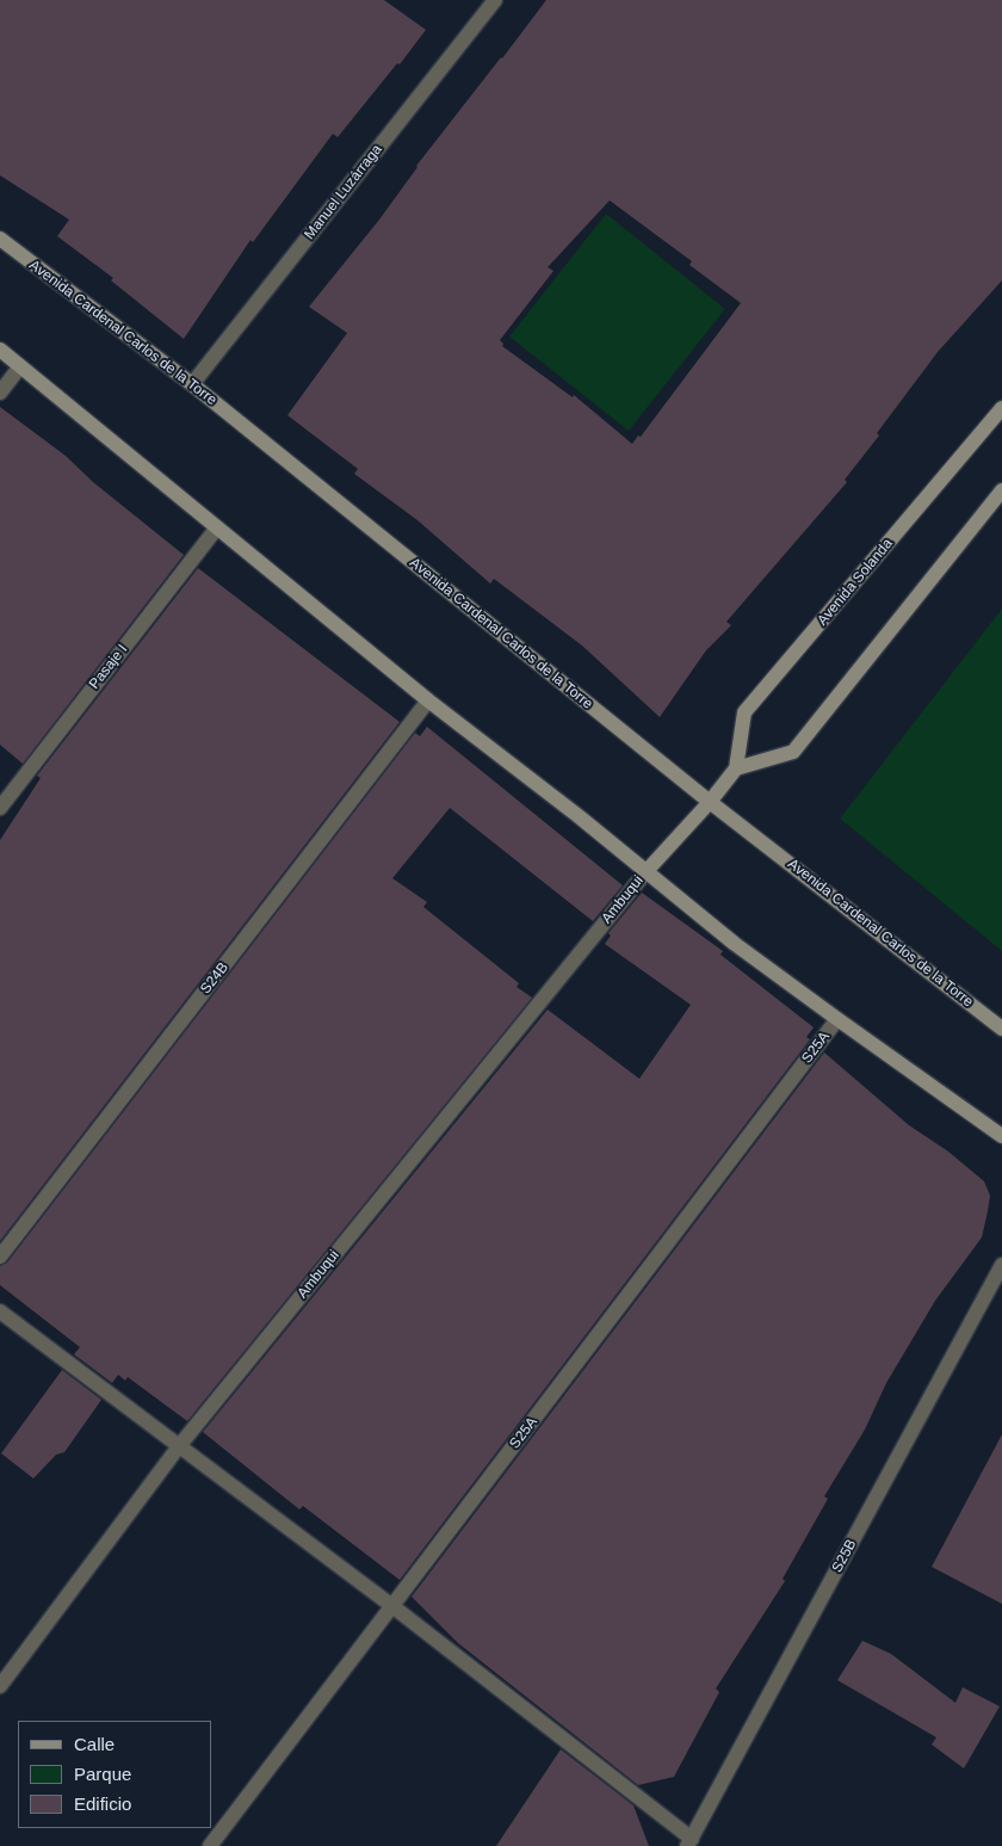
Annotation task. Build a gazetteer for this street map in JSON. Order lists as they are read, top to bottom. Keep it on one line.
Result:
{"streets":{"street":["Manuel Luzárraga","Avenida Cardenal Carlos de la Torre","Avenida Solanda","Pasaje I","Ambuqui","S24B","S25A","S25B"]},"crossings":[["Manuel Luzárraga","Avenida Cardenal Carlos de la Torre"],["Avenida Cardenal Carlos de la Torre","Avenida Solanda"],["Avenida Solanda","Ambuqui"]],"legend":["Calle","Parque","Edificio"]}
